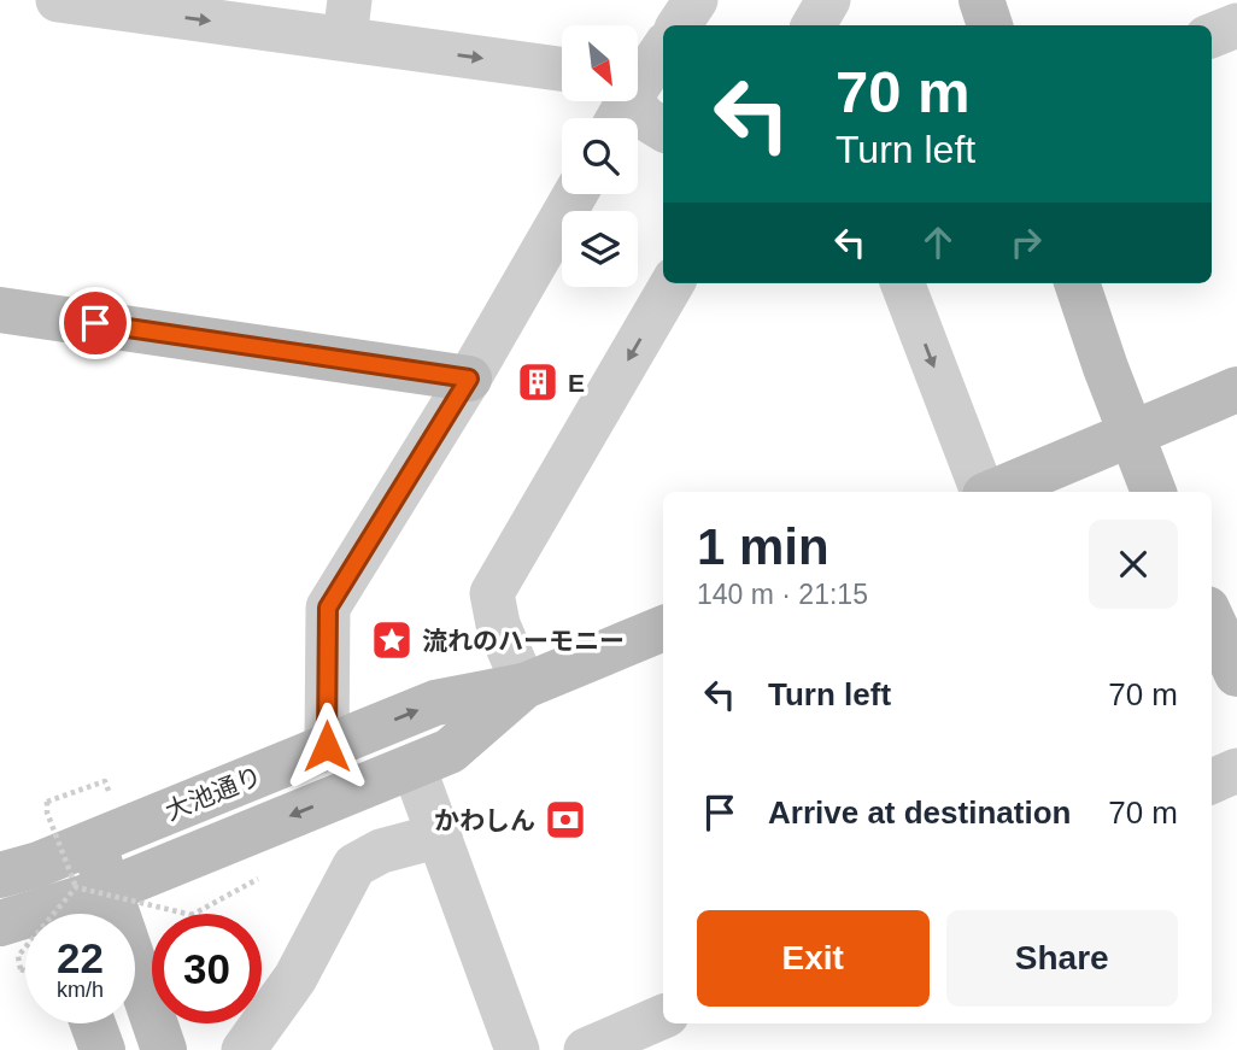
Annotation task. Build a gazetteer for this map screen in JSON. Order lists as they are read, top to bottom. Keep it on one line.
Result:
{"streets":{"street":["大池通り"]},"places":{"building":["E"],"place":["流れのハーモニー"],"bank":["かわしん"]},"north":"bottom right","page":{"turn":["70 m","Turn left"],"heading":["1 min","140 m · 21:15"],"list":[{"name":"Turn left","value":"70 m"},{"name":"Arrive at destination","value":"70 m"}],"buttons":["Exit","Share"],"speed":"22 km/h","limit":"30"}}
